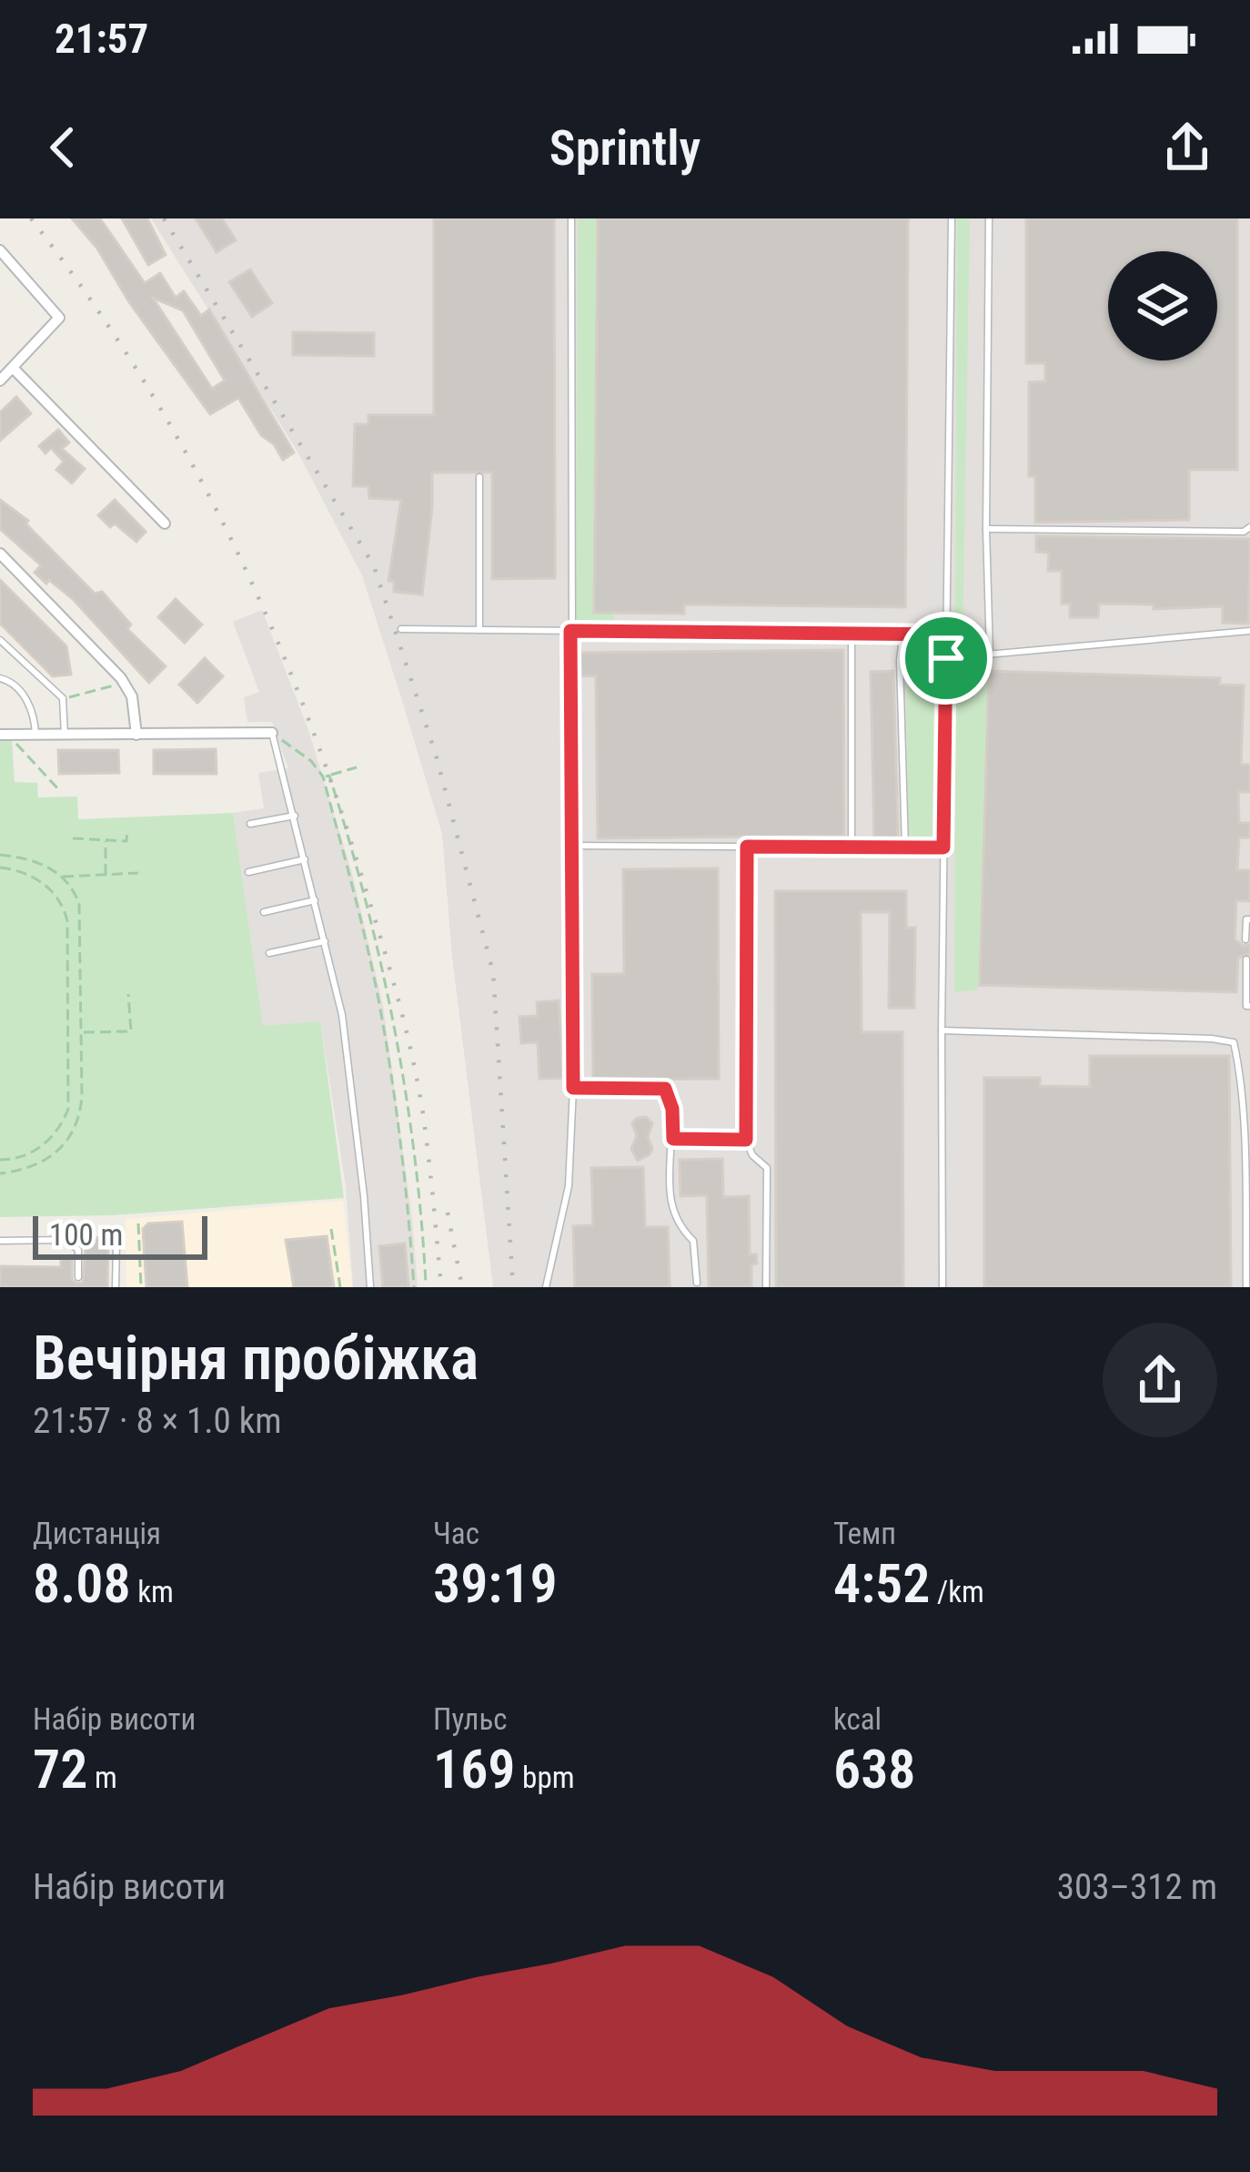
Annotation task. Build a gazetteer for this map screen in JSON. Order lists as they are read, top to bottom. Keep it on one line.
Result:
{"scale_bar":"100 m","page":{"status":"21:57","header":"Sprintly","scale":"100 m","heading":["Вечірня пробіжка","21:57 · 8 × 1.0 km"],"stats":[["Дистанція","8.08 km"],["Час","39:19"],["Темп","4:52 /km"],["Набір висоти","72 m"],["Пульс","169 bpm"],["kcal","638"]],"chart":["Набір висоти","303–312 m"]}}
